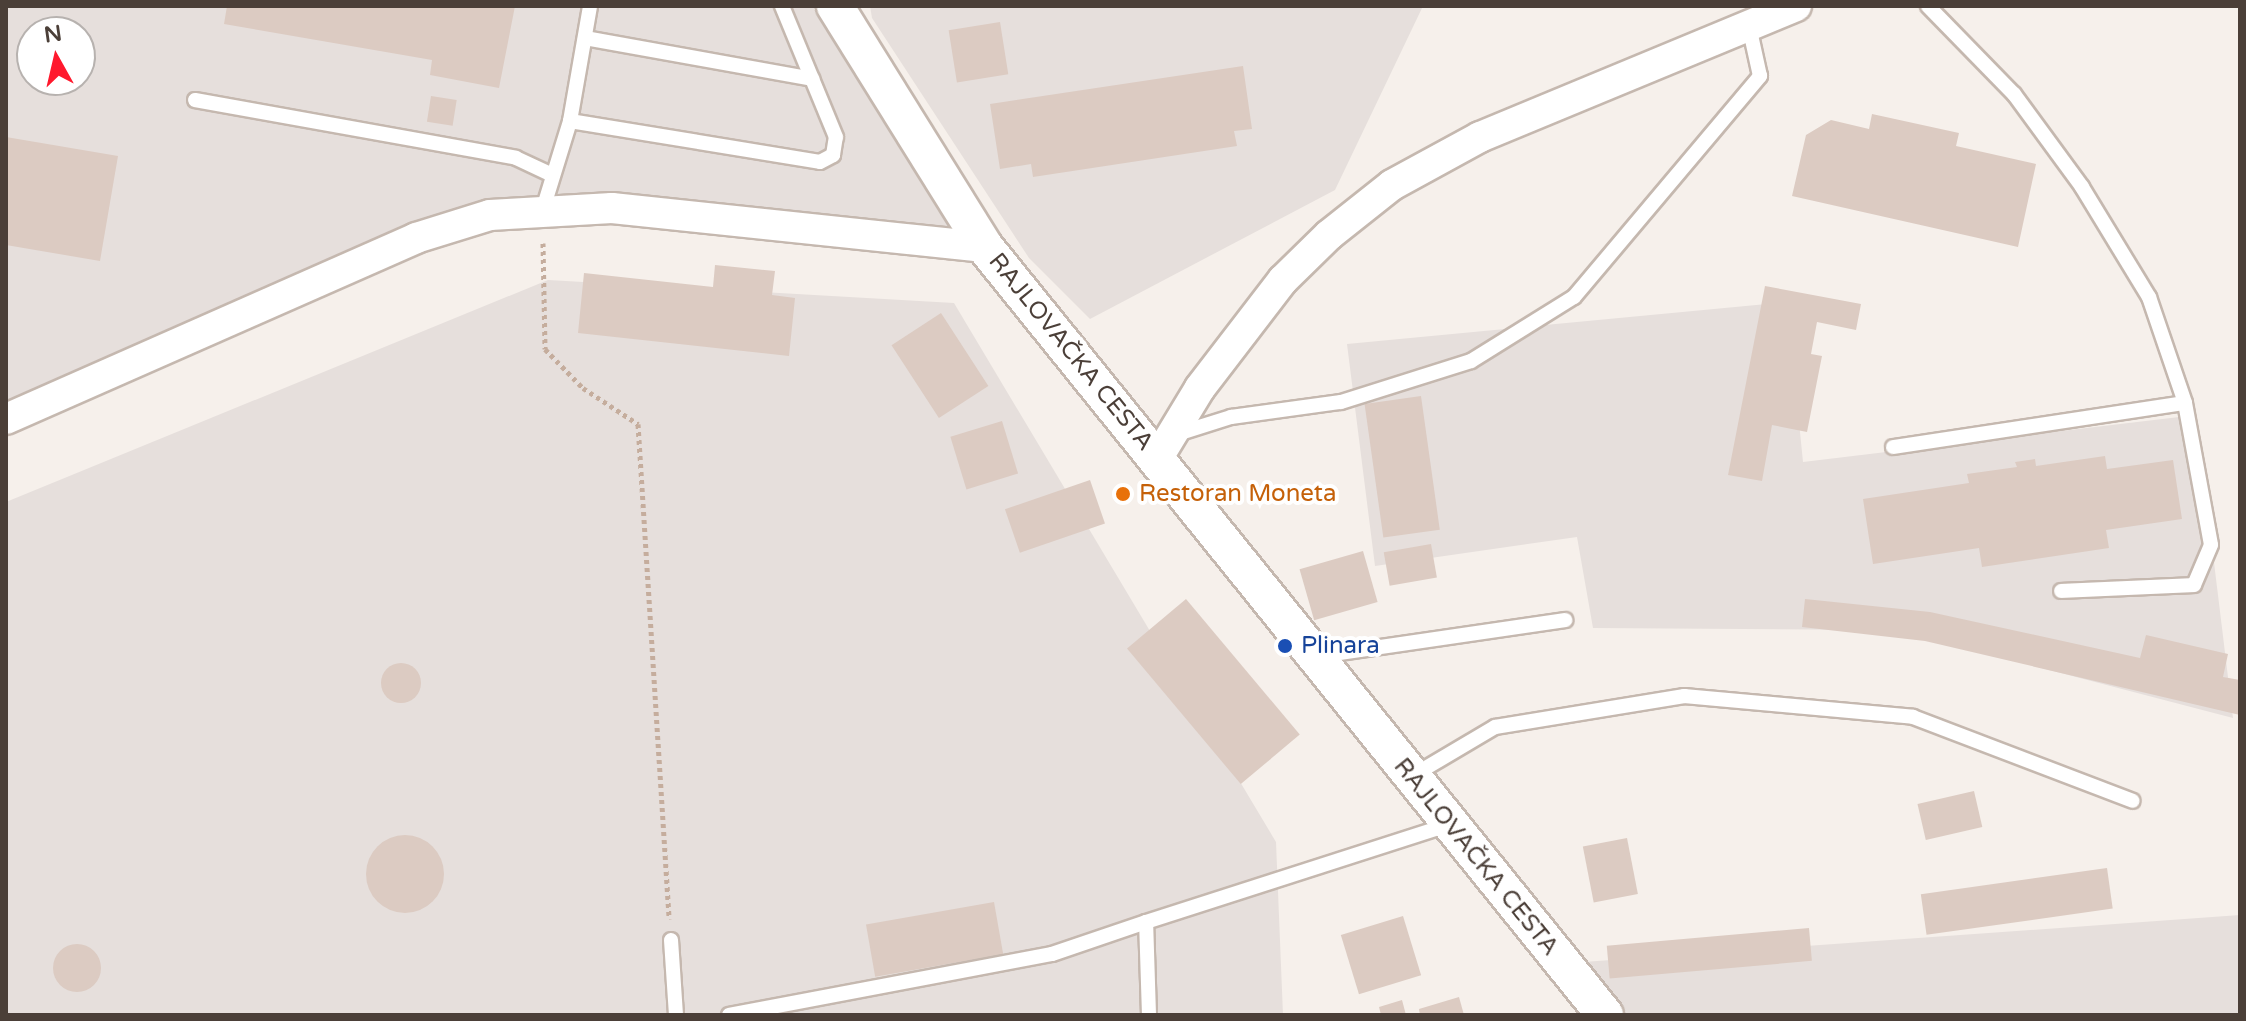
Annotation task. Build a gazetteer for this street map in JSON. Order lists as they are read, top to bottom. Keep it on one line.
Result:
{"streets":{"street":["RAJLOVAČKA CESTA"]},"places":["Restoran Moneta","Plinara"],"north":"top"}
